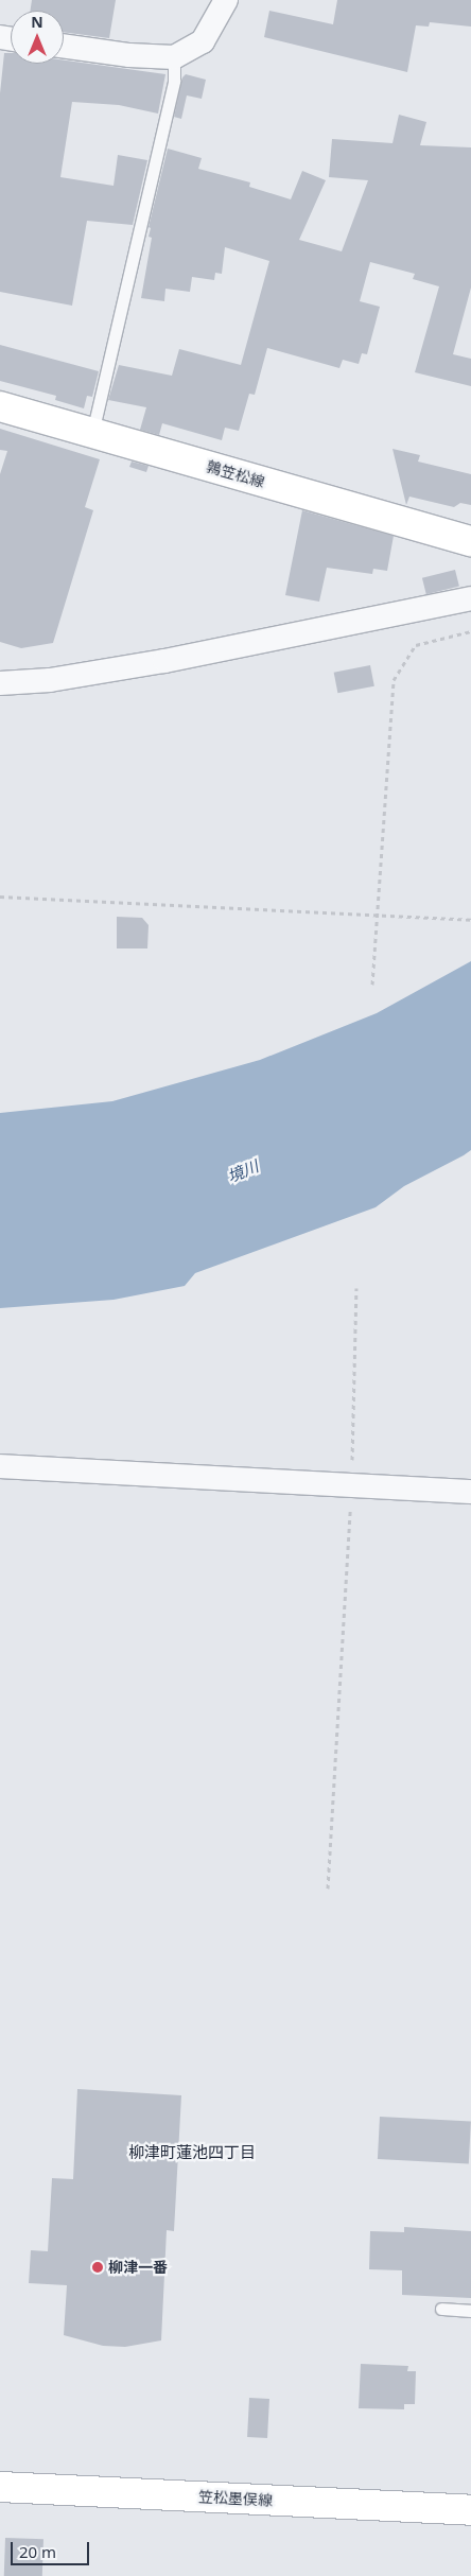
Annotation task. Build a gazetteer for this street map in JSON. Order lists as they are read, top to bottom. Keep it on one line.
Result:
{"streets":{"main road":["鶉笠松線","笠松墨俣線"]},"districts":["柳津町蓮池四丁目"],"water":["境川"],"places":["柳津一番"],"scale_bar":"20 m","north":"top"}
